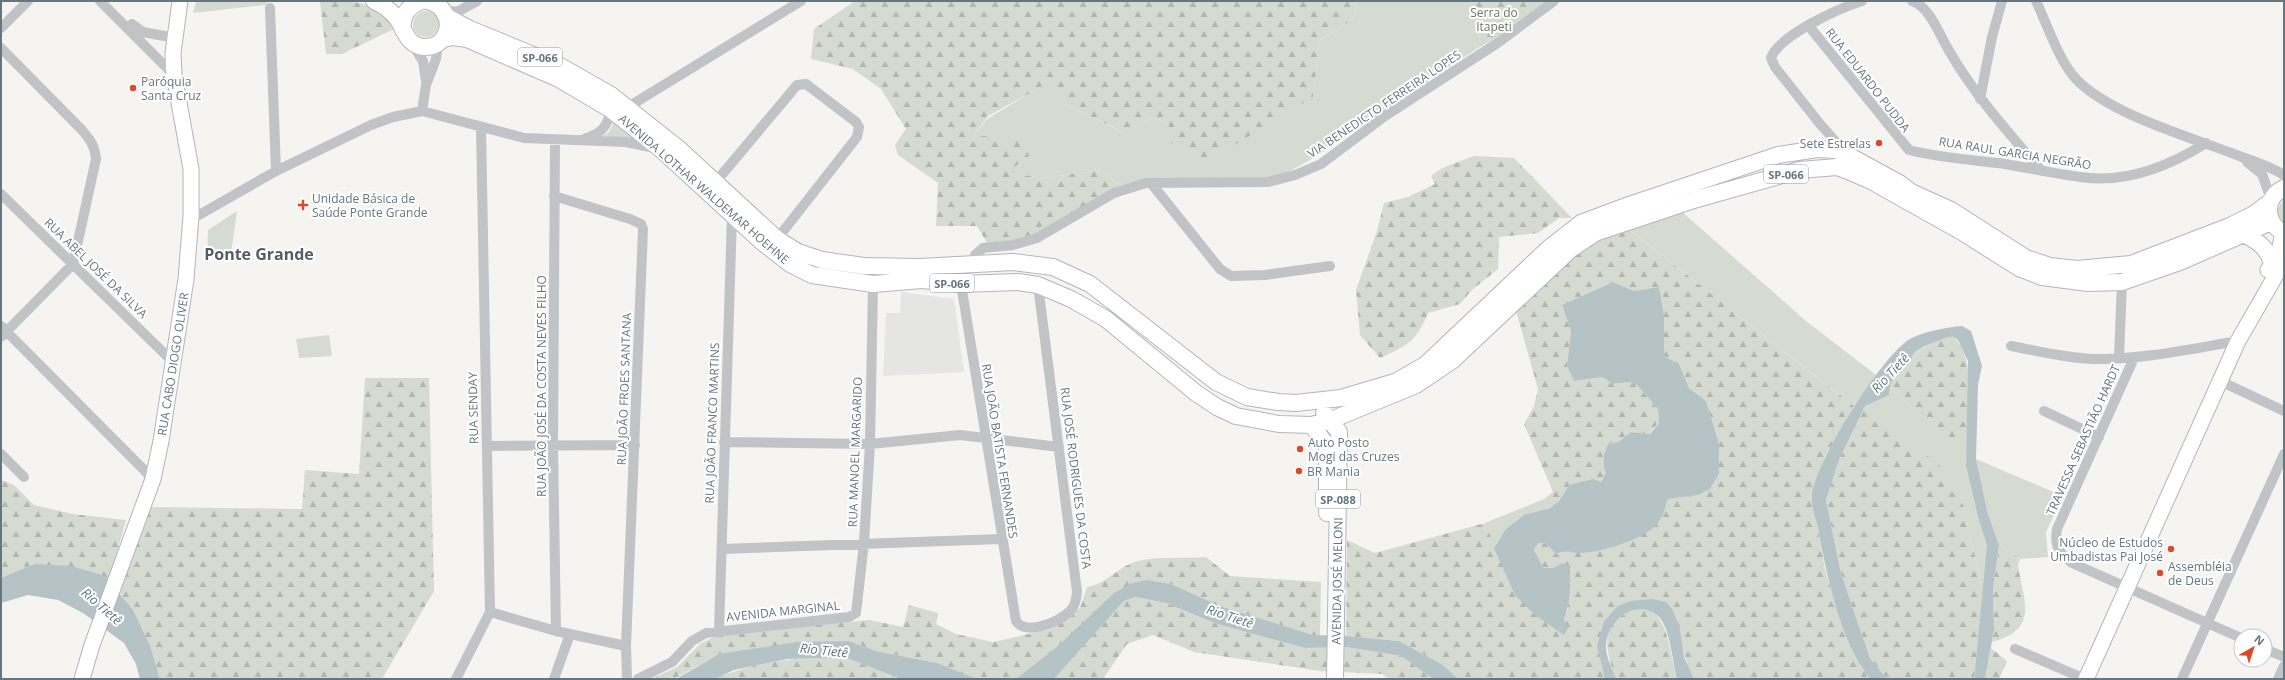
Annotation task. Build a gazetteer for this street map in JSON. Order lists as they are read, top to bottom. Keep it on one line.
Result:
{"streets":{"main road":["SP-066","AVENIDA LOTHAR WALDEMAR HOEHNE","RUA CABO DIOGO OLIVER","SP-088","AVENIDA JOSÉ MELONI"],"street":["RUA EDUARDO PUDDA","VIA BENEDICTO FERREIRA LOPES","RUA RAUL GARCIA NEGRÃO","RUA ABEL JOSÉ DA SILVA","RUA JOÃO JOSÉ DA COSTA NEVES FILHO","RUA JOÃO FROES SANTANA","RUA SENDAY","RUA JOÃO FRANCO MARTINS","TRAVESSA SEBASTIÃO HARDT","RUA JOÃO BATISTA FERNANDES","RUA MANOEL MARGARIDO","RUA JOSÉ RODRIGUES DA COSTA","AVENIDA MARGINAL"]},"crossings":[["SP-066","AVENIDA LOTHAR WALDEMAR HOEHNE"],["RUA EDUARDO PUDDA","RUA RAUL GARCIA NEGRÃO"],["VIA BENEDICTO FERREIRA LOPES","AVENIDA LOTHAR WALDEMAR HOEHNE"],["AVENIDA LOTHAR WALDEMAR HOEHNE","RUA JOÃO FRANCO MARTINS"],["AVENIDA LOTHAR WALDEMAR HOEHNE","RUA JOÃO BATISTA FERNANDES"],["AVENIDA LOTHAR WALDEMAR HOEHNE","RUA MANOEL MARGARIDO"],["AVENIDA LOTHAR WALDEMAR HOEHNE","RUA JOSÉ RODRIGUES DA COSTA"],["AVENIDA LOTHAR WALDEMAR HOEHNE","AVENIDA JOSÉ MELONI"],["RUA ABEL JOSÉ DA SILVA","RUA CABO DIOGO OLIVER"],["RUA JOÃO JOSÉ DA COSTA NEVES FILHO","RUA JOÃO FROES SANTANA"],["RUA JOÃO FRANCO MARTINS","AVENIDA MARGINAL"],["RUA JOÃO BATISTA FERNANDES","RUA JOSÉ RODRIGUES DA COSTA"],["RUA MANOEL MARGARIDO","AVENIDA MARGINAL"]],"districts":["Ponte Grande"],"water":["Rio Tietê"],"parks":["Serra do Itapeti"],"places":{"other":["Paróquia Santa Cruz","Sete Estrelas","Auto Posto Mogi das Cruzes","BR Mania","Núcleo de Estudos Umbadistas Pai José","Assembléia de Deus"],"health":["Unidade Básica de Saúde Ponte Grande"]},"north":"top right"}
